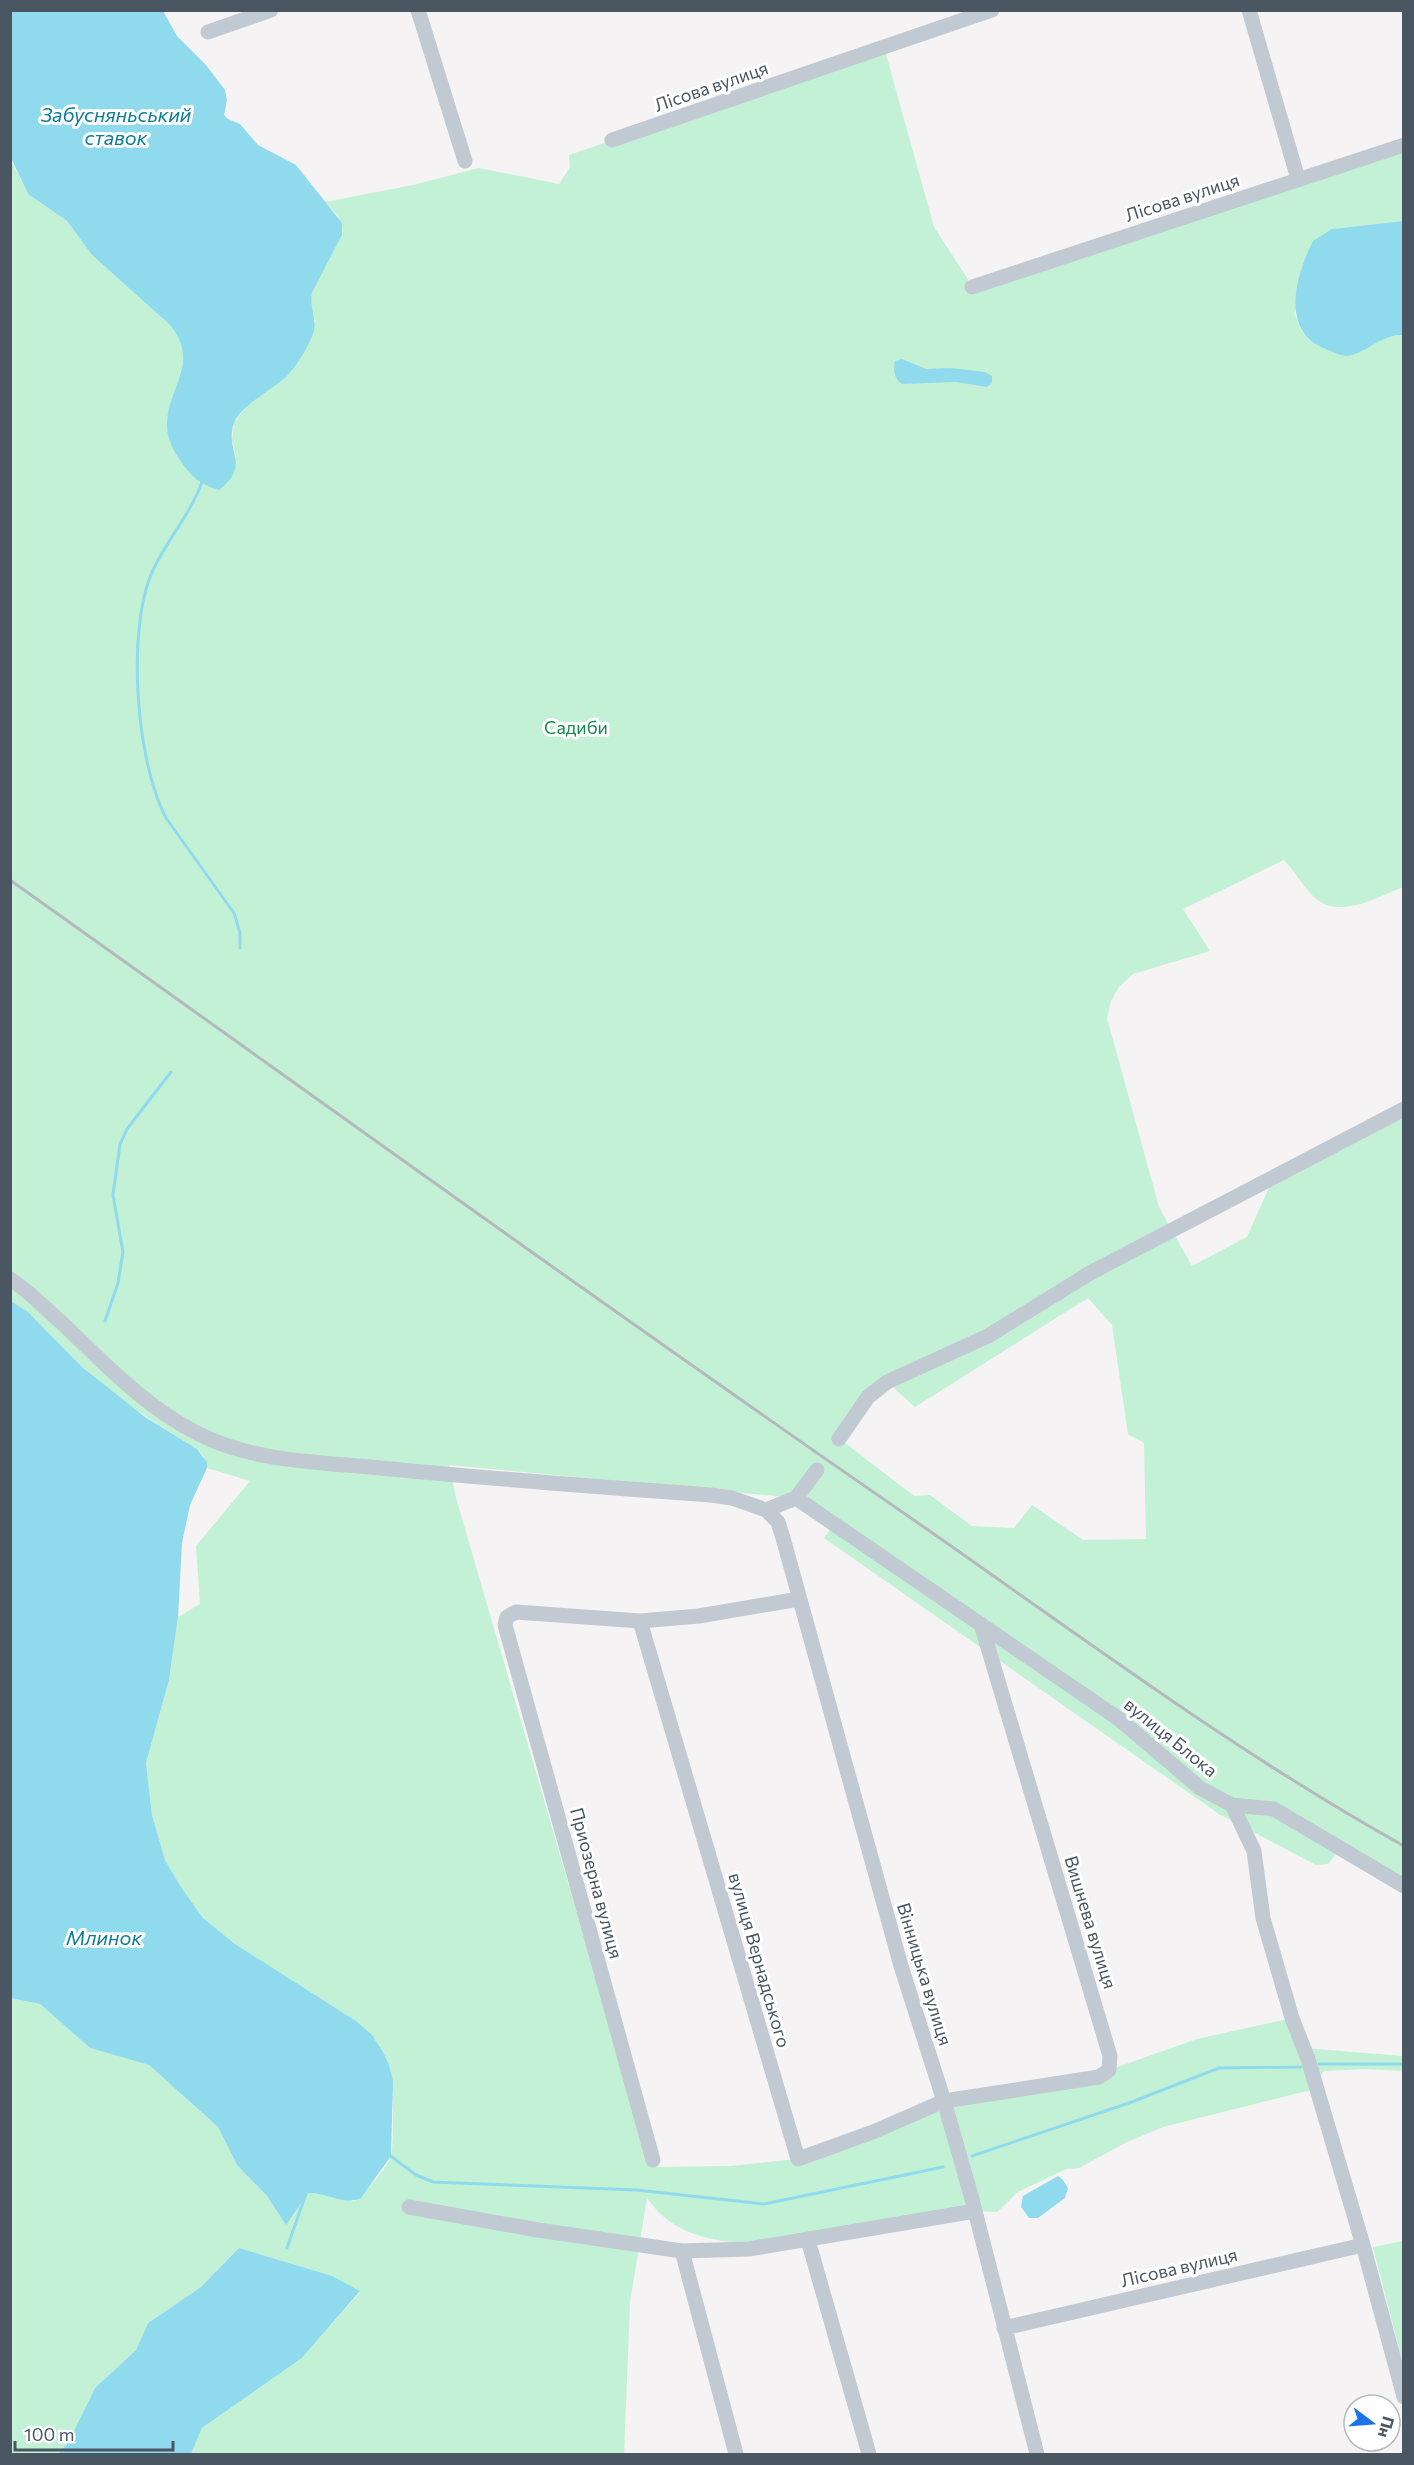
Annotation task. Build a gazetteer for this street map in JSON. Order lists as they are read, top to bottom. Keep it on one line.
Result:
{"streets":{"street":["Лісова вулиця","вулиця Блока","Приозерна вулиця","Вишнева вулиця","вулиця Вернадського","Вінницька вулиця"]},"crossings":[["Лісова вулиця","Вінницька вулиця"],["вулиця Блока","Вишнева вулиця"],["Приозерна вулиця","вулиця Вернадського"],["Вишнева вулиця","вулиця Вернадського"],["Вишнева вулиця","Вінницька вулиця"],["вулиця Вернадського","Вінницька вулиця"]],"water":["Забусняньський ставок","Млинок"],"parks":["Садиби"],"scale_bar":"100 m","north":"right"}
